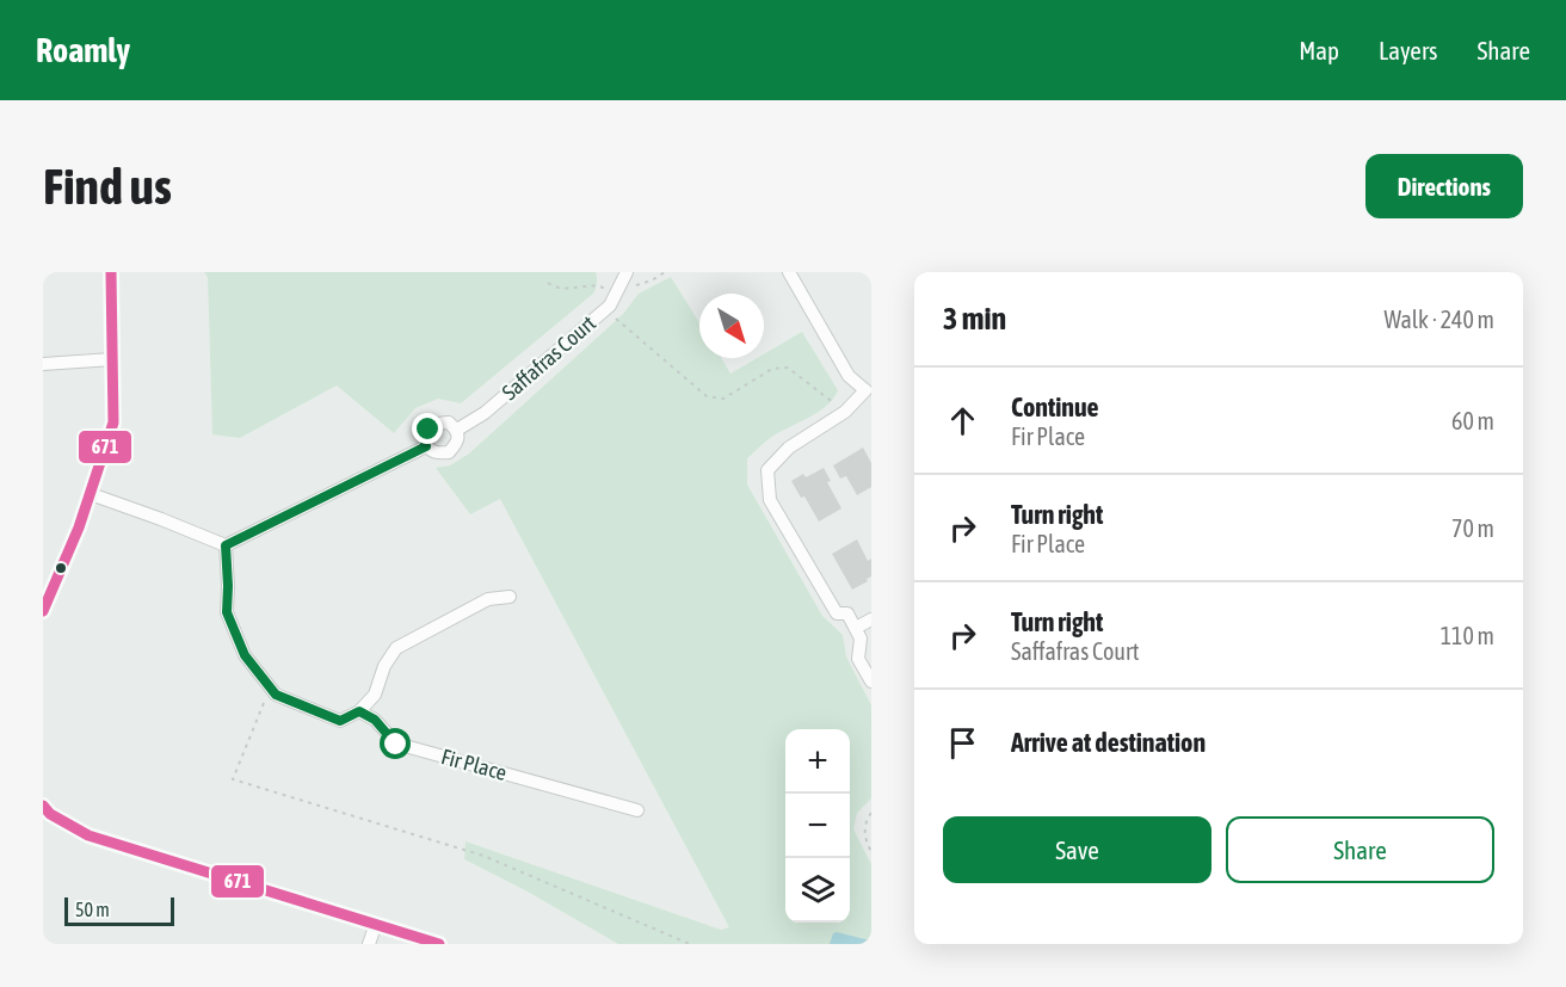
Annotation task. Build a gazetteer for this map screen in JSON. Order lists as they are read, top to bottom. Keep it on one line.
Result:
{"streets":{"street":["Saffafras Court","Fir Place"]},"lines":["transit line 671"],"scale_bar":"50 m","north":"bottom right","page":{"header":"Roamly","nav":["Map","Layers","Share"],"buttons":["Directions",["Save","Share"]],"title":"Find us","heading":["3 min","Walk · 240 m"],"list":[["Continue","Fir Place","60 m"],["Turn right","Fir Place","70 m"],["Turn right","Saffafras Court","110 m"],"Arrive at destination"],"map_buttons":["+","−"],"scale":"50 m"}}
